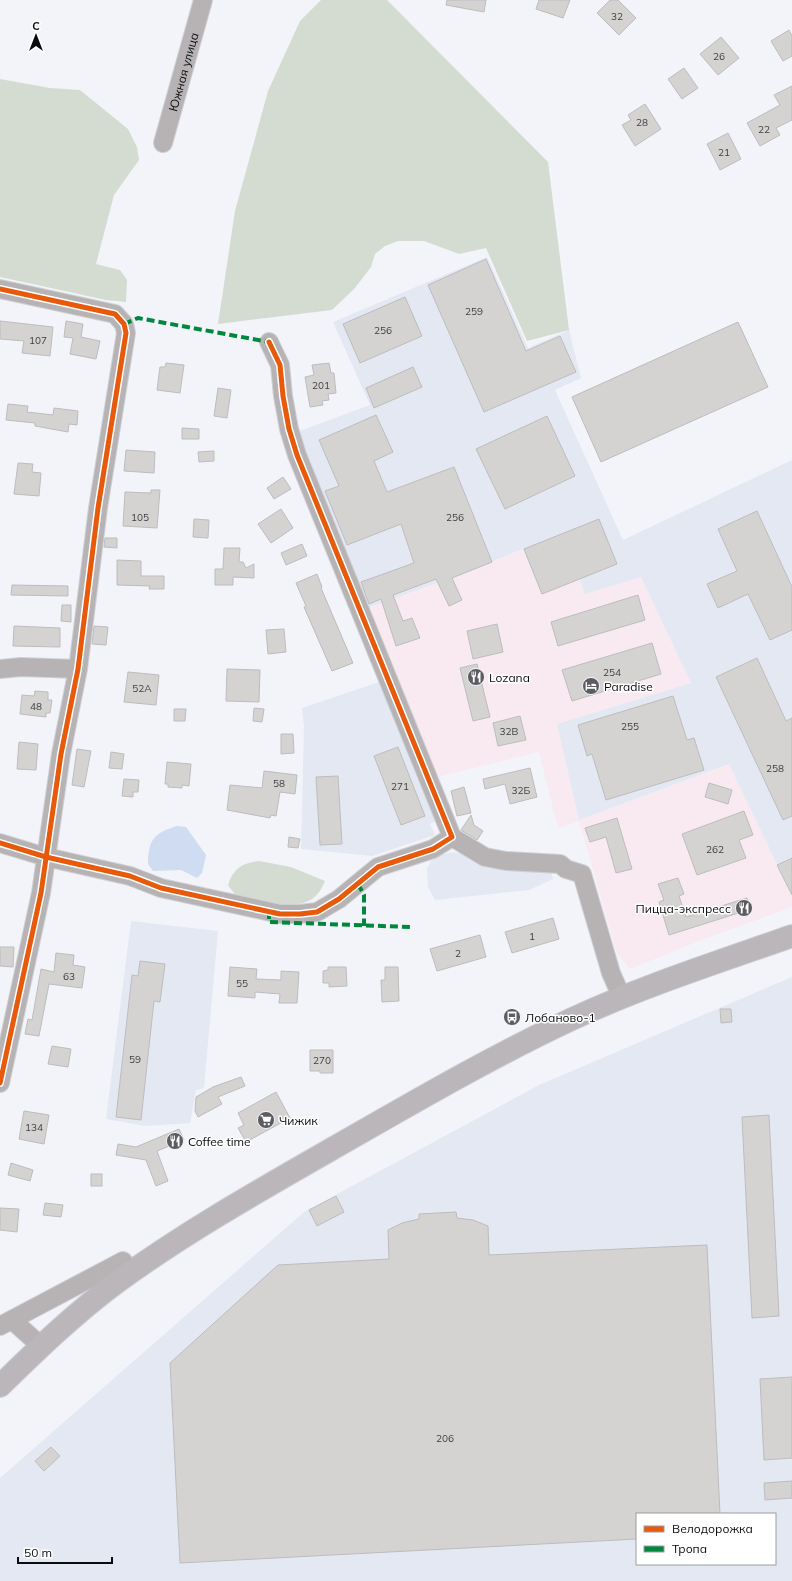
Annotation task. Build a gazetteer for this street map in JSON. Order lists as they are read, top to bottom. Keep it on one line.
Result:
{"streets":{"street":["Южная улица"]},"places":{"restaurant":["Lozana","Пицца-экспресс","Coffee time"],"hotel":["Paradise"],"bus stop":["Лобаново-1"],"supermarket":["Чижик"]},"house_numbers":["32","26","28","22","21","259","256","107","201","105","256","254","52А","48","255","32В","258","58","271","32Б","262","1","2","63","55","59","270","134","206"],"legend":["Велодорожка","Тропа"],"scale_bar":"50 m","north":"top"}
